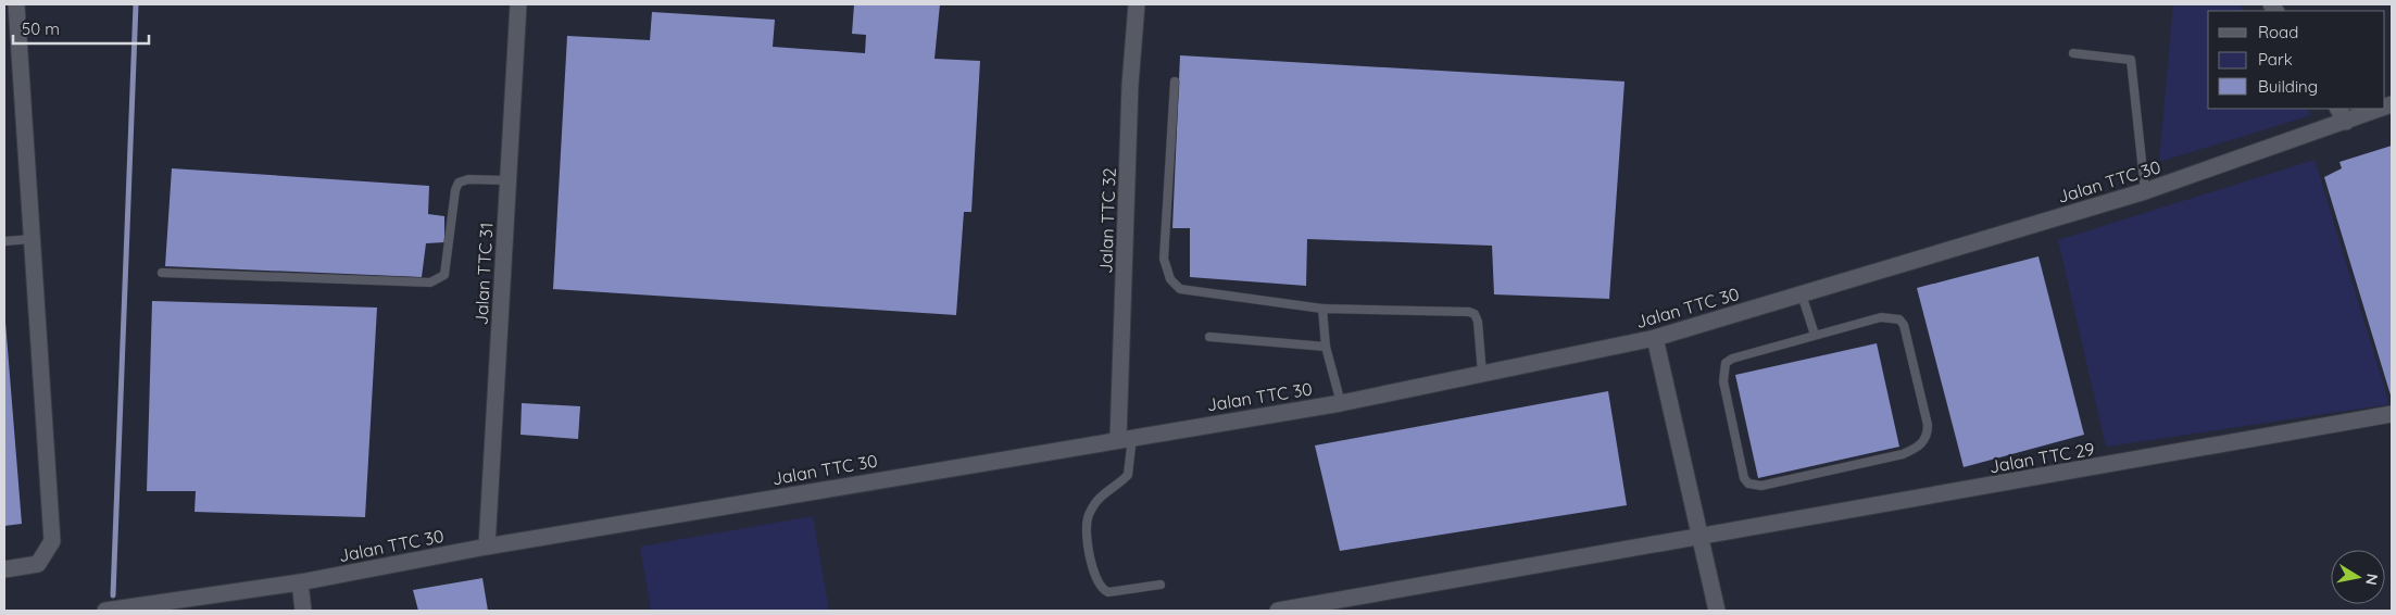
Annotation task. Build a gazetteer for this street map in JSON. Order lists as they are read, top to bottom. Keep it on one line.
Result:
{"streets":{"street":["Jalan TTC 30","Jalan TTC 32","Jalan TTC 31","Jalan TTC 29"]},"crossings":[["Jalan TTC 30","Jalan TTC 32"],["Jalan TTC 30","Jalan TTC 31"]],"legend":["Road","Park","Building"],"scale_bar":"50 m","north":"right"}
